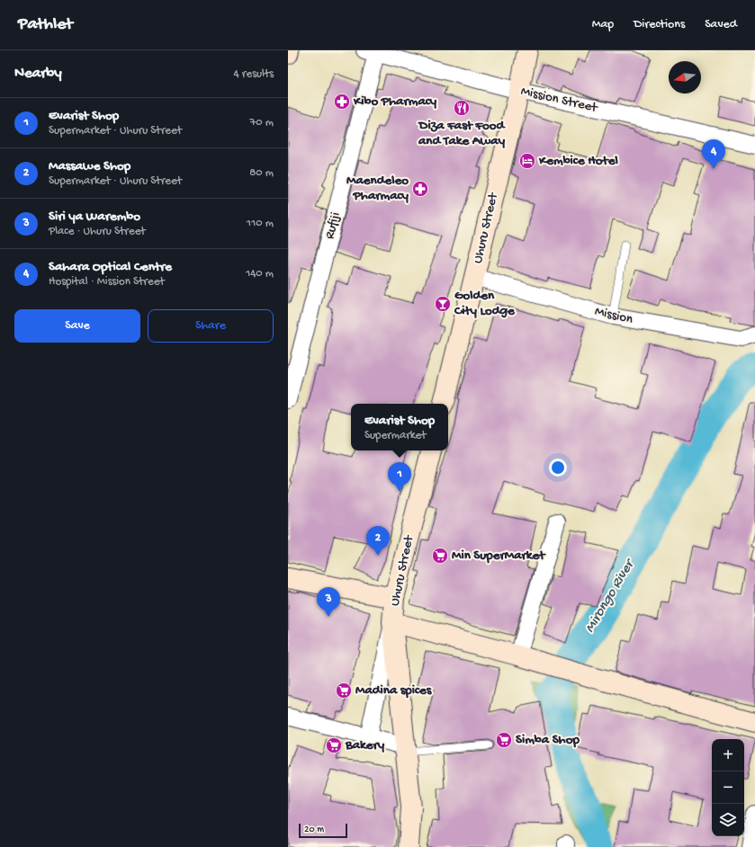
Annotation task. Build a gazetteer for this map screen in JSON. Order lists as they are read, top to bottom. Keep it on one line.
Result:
{"streets":{"street":["Mission Street","Rufiji","Uhuru Street","Mission"]},"crossings":[["Mission Street","Rufiji"],["Mission Street","Uhuru Street"],["Uhuru Street","Mission"]],"water":["Mirongo River"],"places":{"pharmacy":["Kibo Pharmacy","Maendeleo Pharmacy"],"restaurant":["Diza Fast Food and Take Away"],"hotel":["Kembice Hotel"],"bar":["Golden City Lodge"],"supermarket":["Min SuperMarket","Madina spices","Simba Shop","Bakery"]},"scale_bar":"20 m","north":"left","page":{"header":"Pathlet","nav":["Map","Directions","Saved"],"heading":["Nearby","4 results"],"list":[{"mark":"1","name":"Evarist Shop","note":"Supermarket · Uhuru Street","value":"70 m"},{"mark":"2","name":"Massawe Shop","note":"Supermarket · Uhuru Street","value":"80 m"},{"mark":"3","name":"Siri ya Warembo","note":"Place · Uhuru Street","value":"110 m"},{"mark":"4","name":"Sahara Optical Centre","note":"Hospital · Mission Street","value":"140 m"}],"pins":["4","1","2","3"],"buttons":["Save","Share"],"popup":["Evarist Shop","Supermarket"],"map_buttons":["+","−"],"scale":"20 m"}}
